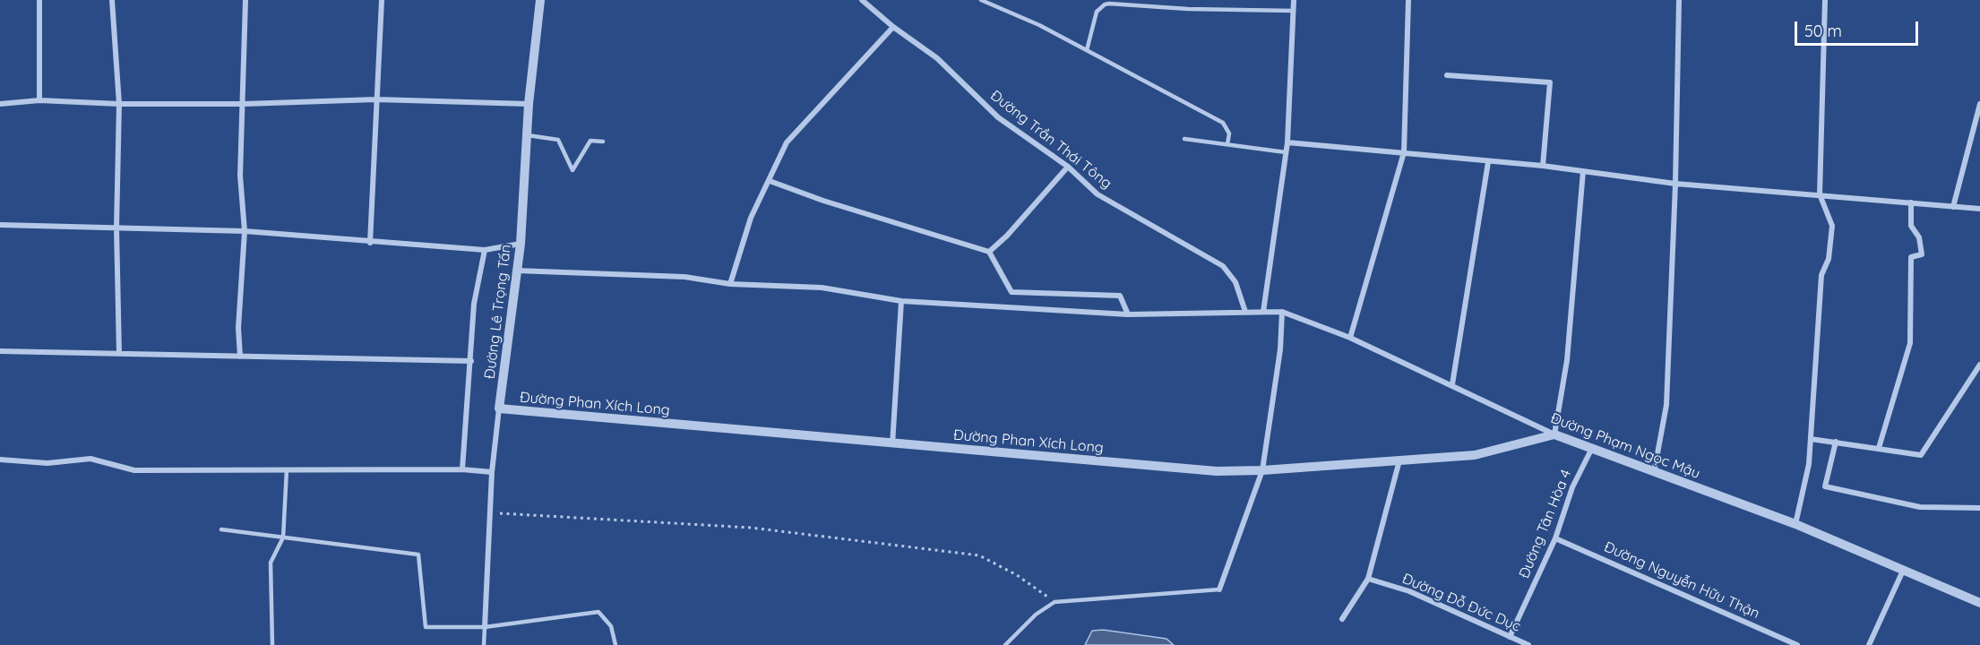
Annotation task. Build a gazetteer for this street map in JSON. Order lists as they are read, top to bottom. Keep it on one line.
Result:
{"streets":{"street":["Đường Trần Thái Tông","Đường Lê Trọng Tấn","Đường Phan Xích Long","Đường Phạm Ngọc Mậu","Đường Tân Hòa 4","Đường Nguyễn Hữu Thận","Đường Đỗ Đức Dục"]},"crossings":[["Đường Trần Thái Tông","Đường Phạm Ngọc Mậu"],["Đường Lê Trọng Tấn","Đường Phan Xích Long"],["Đường Lê Trọng Tấn","Đường Phạm Ngọc Mậu"],["Đường Phan Xích Long","Đường Phạm Ngọc Mậu"],["Đường Phạm Ngọc Mậu","Đường Tân Hòa 4"],["Đường Tân Hòa 4","Đường Nguyễn Hữu Thận"],["Đường Tân Hòa 4","Đường Đỗ Đức Dục"]],"scale_bar":"50 m"}
